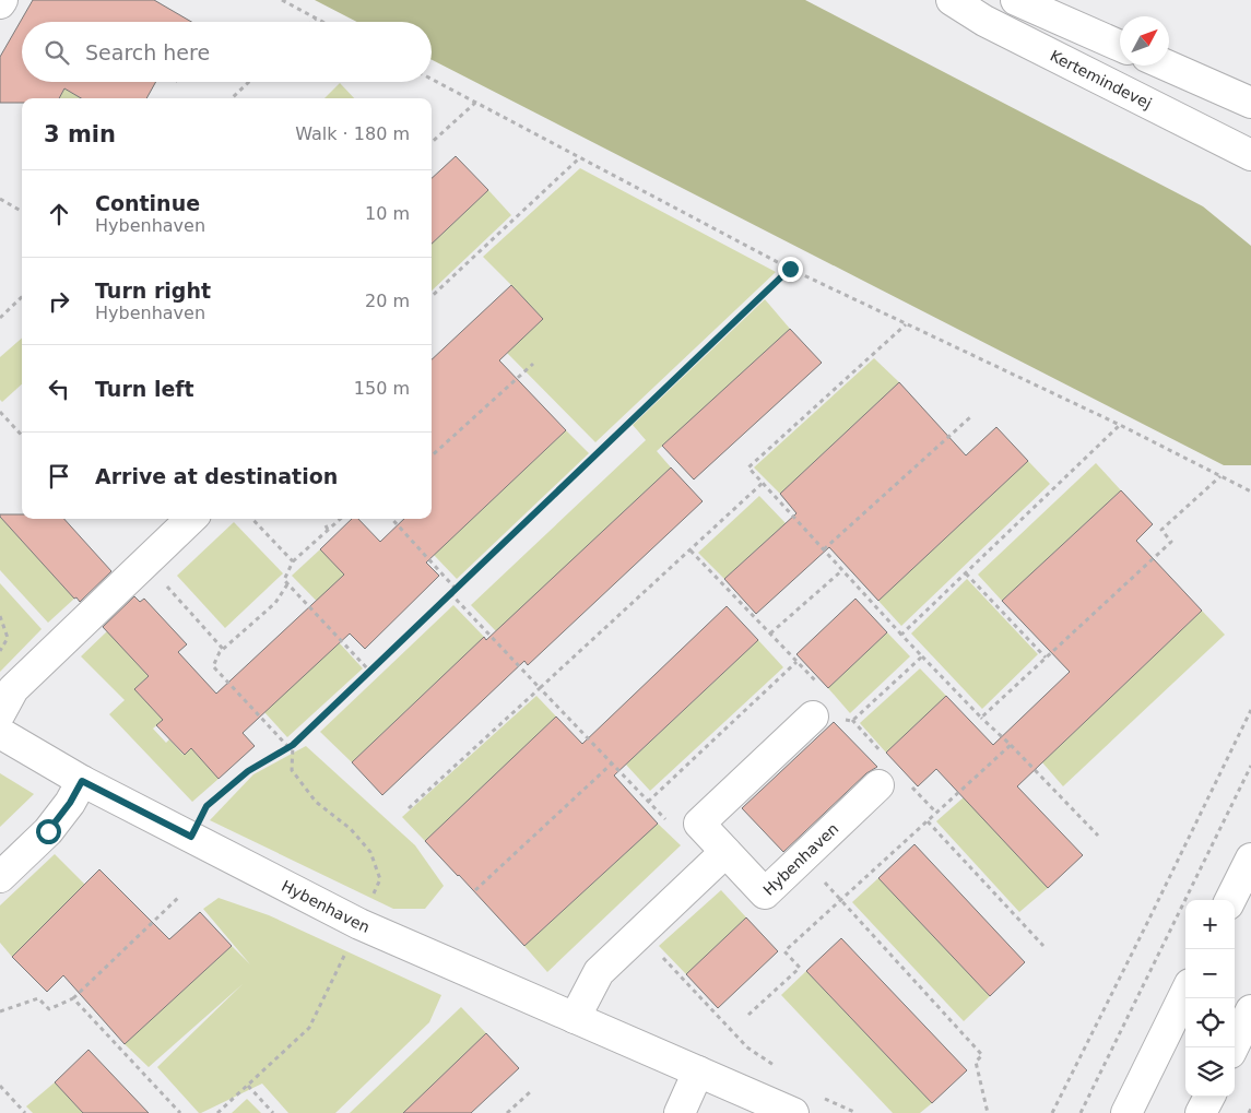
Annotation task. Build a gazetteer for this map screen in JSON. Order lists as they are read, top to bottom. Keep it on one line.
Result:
{"streets":{"street":["Kertemindevej","Hybenhaven"]},"north":"top right","page":{"search":"Search here","heading":["3 min","Walk · 180 m"],"list":[["Continue","Hybenhaven","10 m"],["Turn right","Hybenhaven","20 m"],["Turn left","150 m"],"Arrive at destination"],"map_buttons":["+","−"]}}
